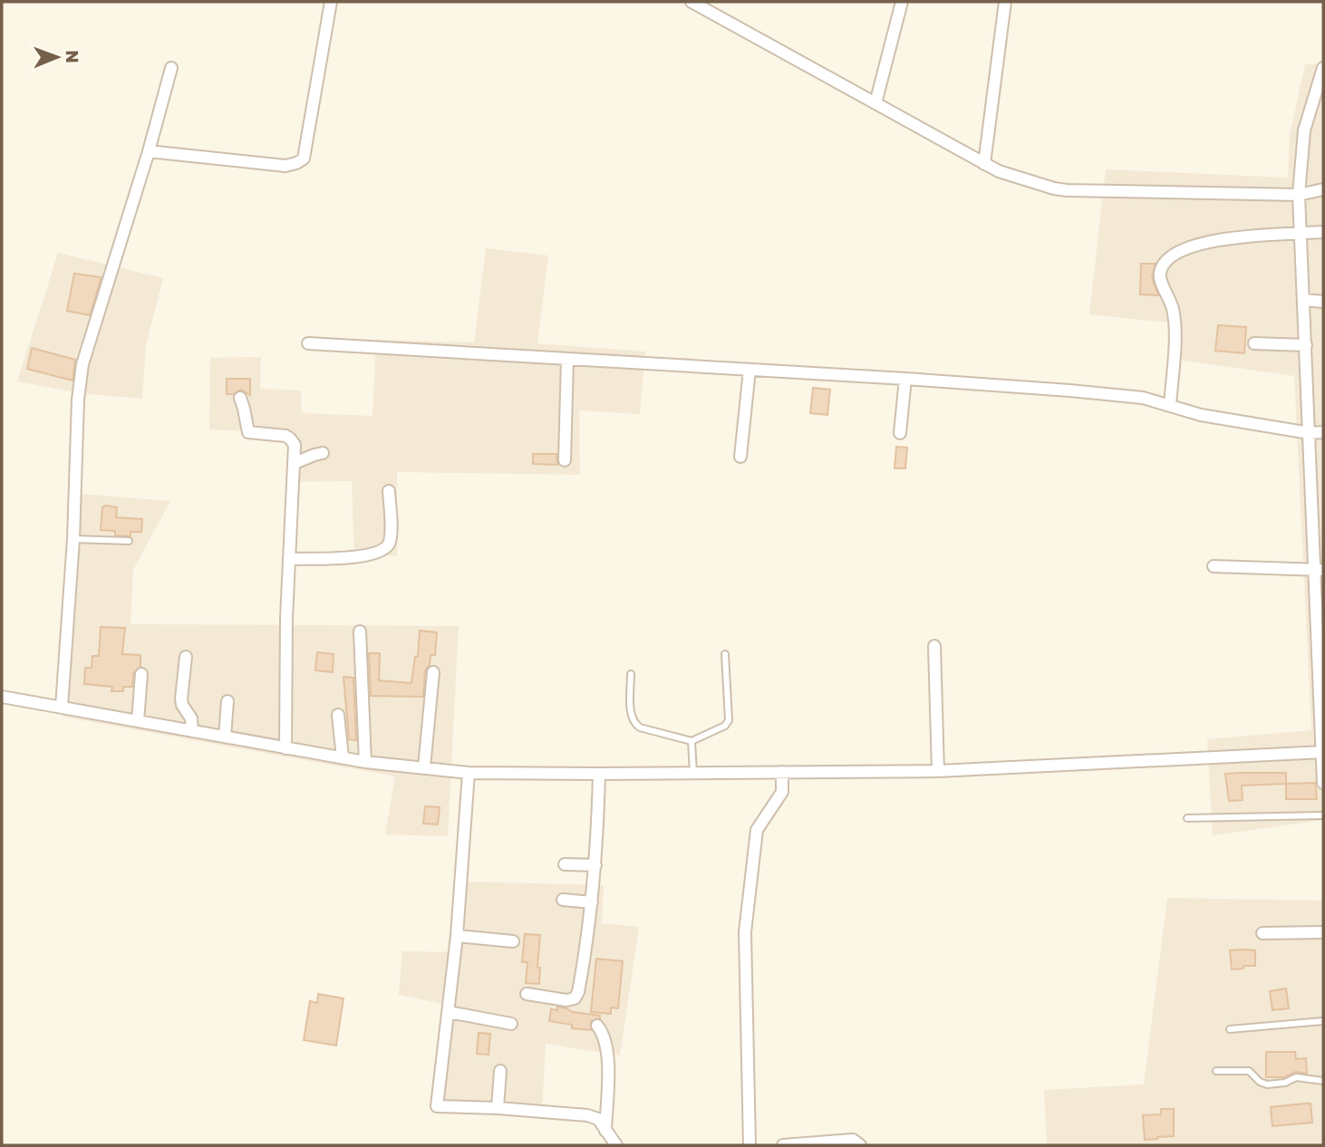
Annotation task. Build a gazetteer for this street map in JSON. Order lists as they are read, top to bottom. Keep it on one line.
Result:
{"north":"right"}
